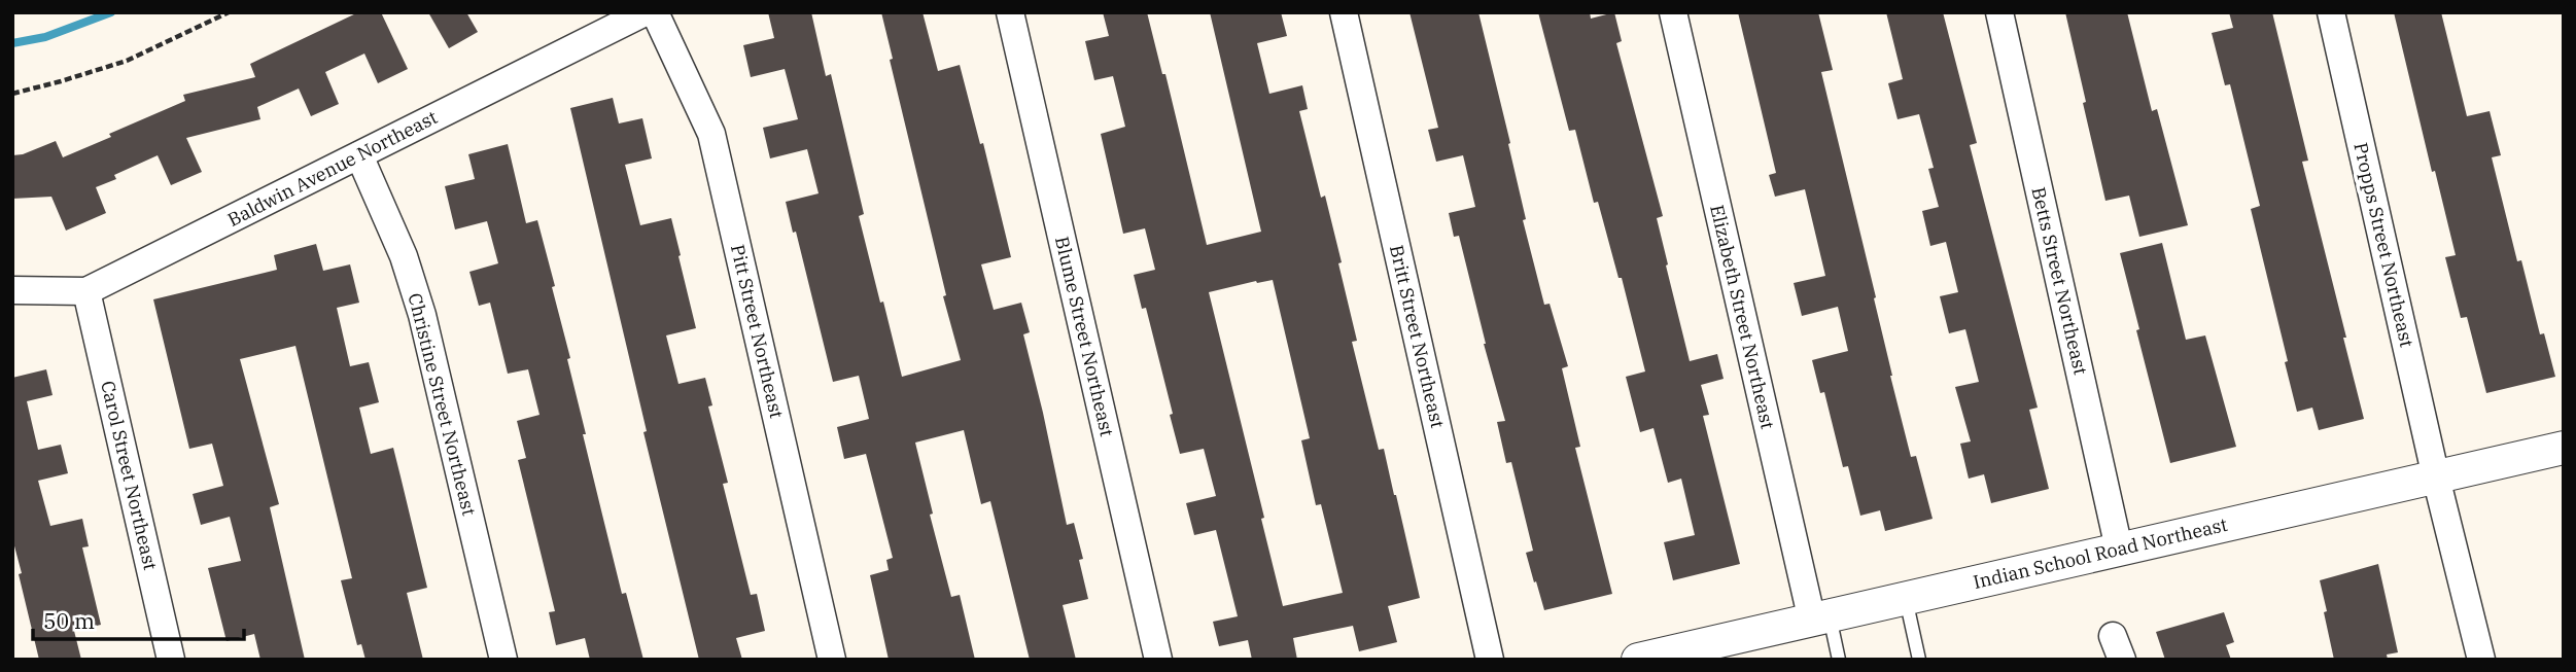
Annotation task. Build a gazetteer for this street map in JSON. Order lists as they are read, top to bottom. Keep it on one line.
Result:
{"streets":{"street":["Baldwin Avenue Northeast","Propps Street Northeast","Betts Street Northeast","Elizabeth Street Northeast","Pitt Street Northeast","Blume Street Northeast","Britt Street Northeast","Christine Street Northeast","Carol Street Northeast","Indian School Road Northeast"]},"crossings":[["Baldwin Avenue Northeast","Christine Street Northeast"],["Baldwin Avenue Northeast","Carol Street Northeast"],["Propps Street Northeast","Indian School Road Northeast"],["Betts Street Northeast","Indian School Road Northeast"],["Elizabeth Street Northeast","Indian School Road Northeast"]],"scale_bar":"50 m"}
